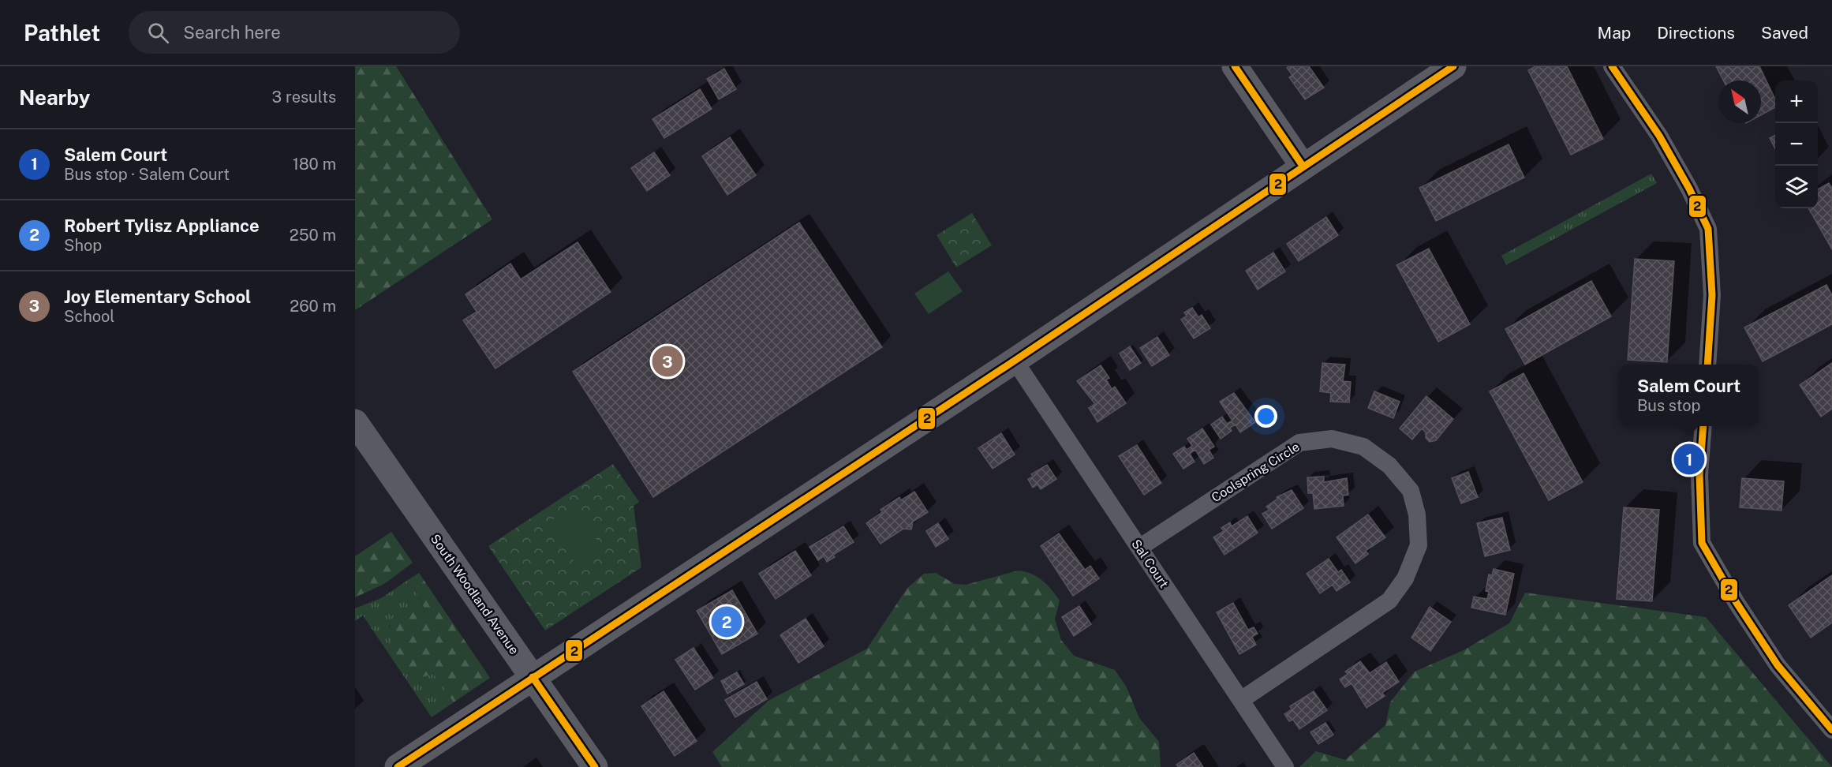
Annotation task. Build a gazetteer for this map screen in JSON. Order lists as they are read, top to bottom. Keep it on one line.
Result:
{"streets":{"street":["Coolspring Circle","Sal Court","South Woodland Avenue"]},"crossings":[["Coolspring Circle","Sal Court"]],"lines":["transit line 2"],"north":"top left","page":{"header":"Pathlet","search":"Search here","nav":["Map","Directions","Saved"],"heading":["Nearby","3 results"],"map_buttons":["+","−"],"list":[{"mark":"1","name":"Salem Court","note":"Bus stop · Salem Court","value":"180 m"},{"mark":"2","name":"Robert Tylisz Appliance","note":"Shop","value":"250 m"},{"mark":"3","name":"Joy Elementary School","note":"School","value":"260 m"}],"pins":["3","1","2"],"popup":["Salem Court","Bus stop"]}}
